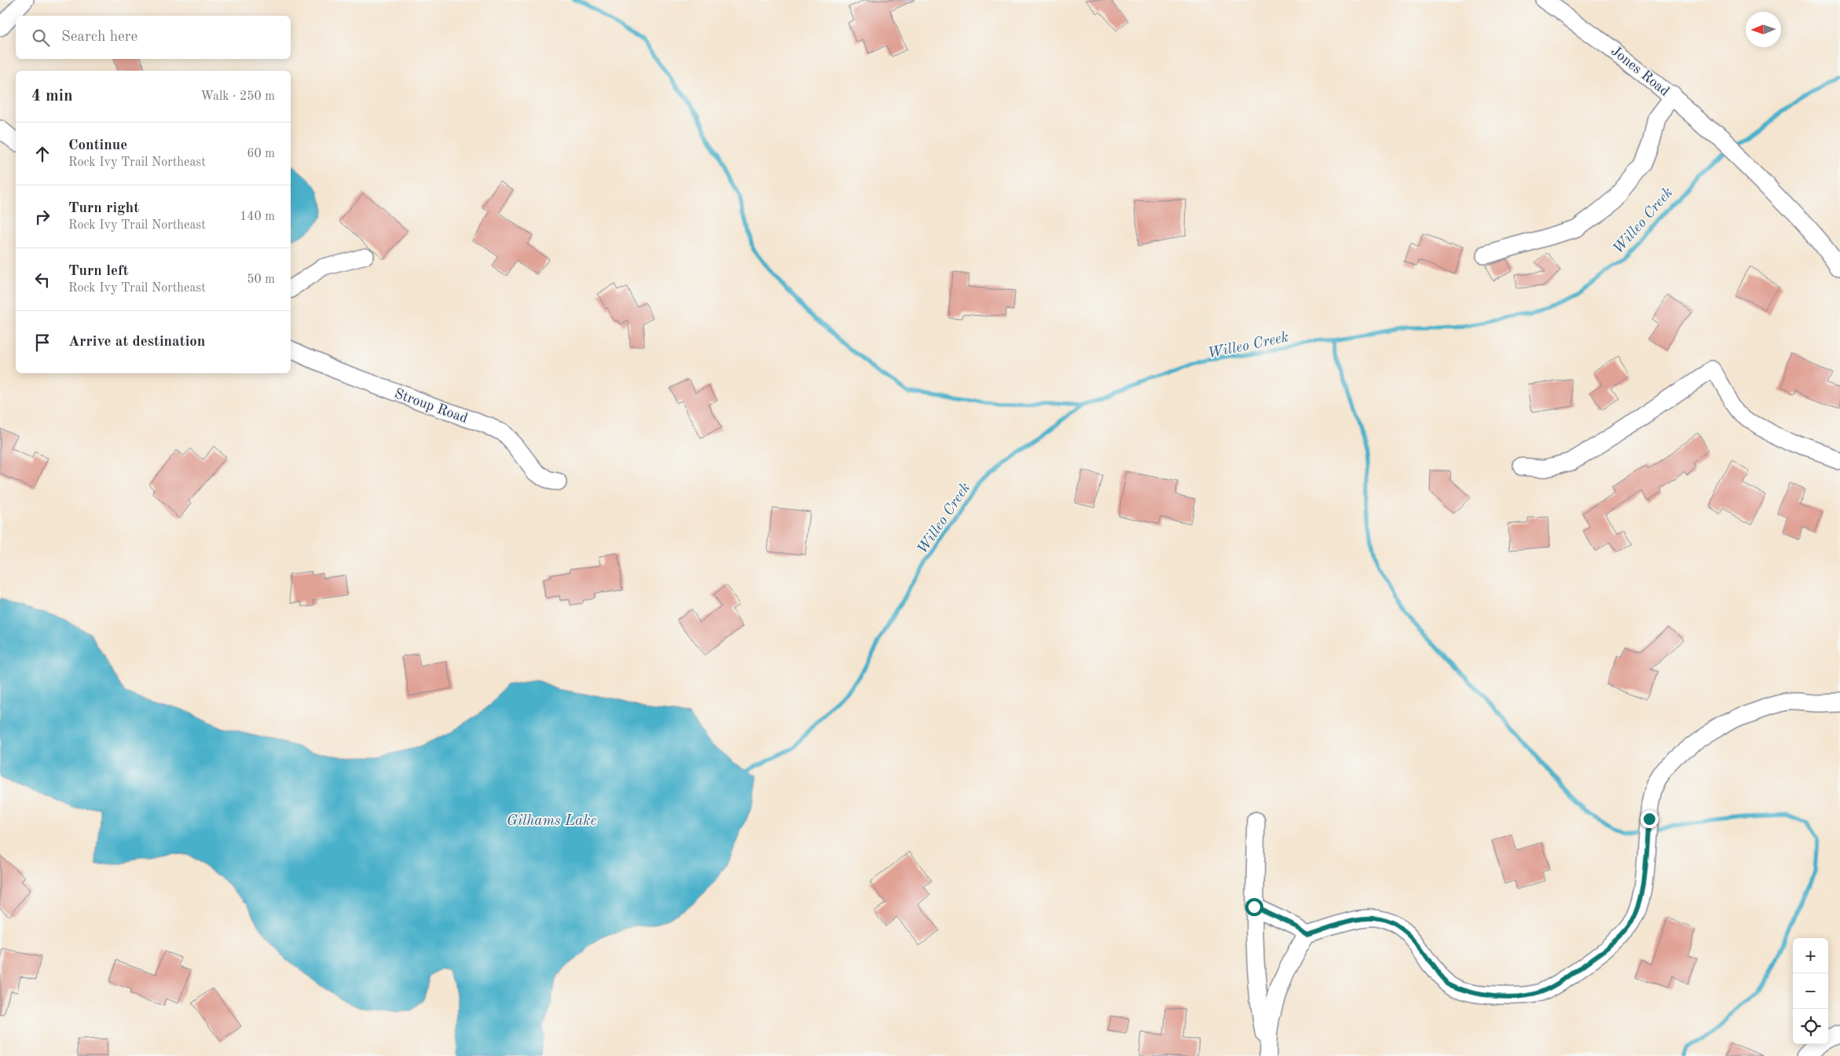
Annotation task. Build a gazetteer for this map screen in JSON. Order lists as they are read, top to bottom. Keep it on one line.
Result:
{"streets":{"street":["Jones Road","Stroup Road"]},"water":["Willeo Creek","Gilhams Lake"],"north":"left","page":{"search":"Search here","heading":["4 min","Walk · 250 m"],"list":[["Continue","Rock Ivy Trail Northeast","60 m"],["Turn right","Rock Ivy Trail Northeast","140 m"],["Turn left","Rock Ivy Trail Northeast","50 m"],"Arrive at destination"],"map_buttons":["+","−"]}}
